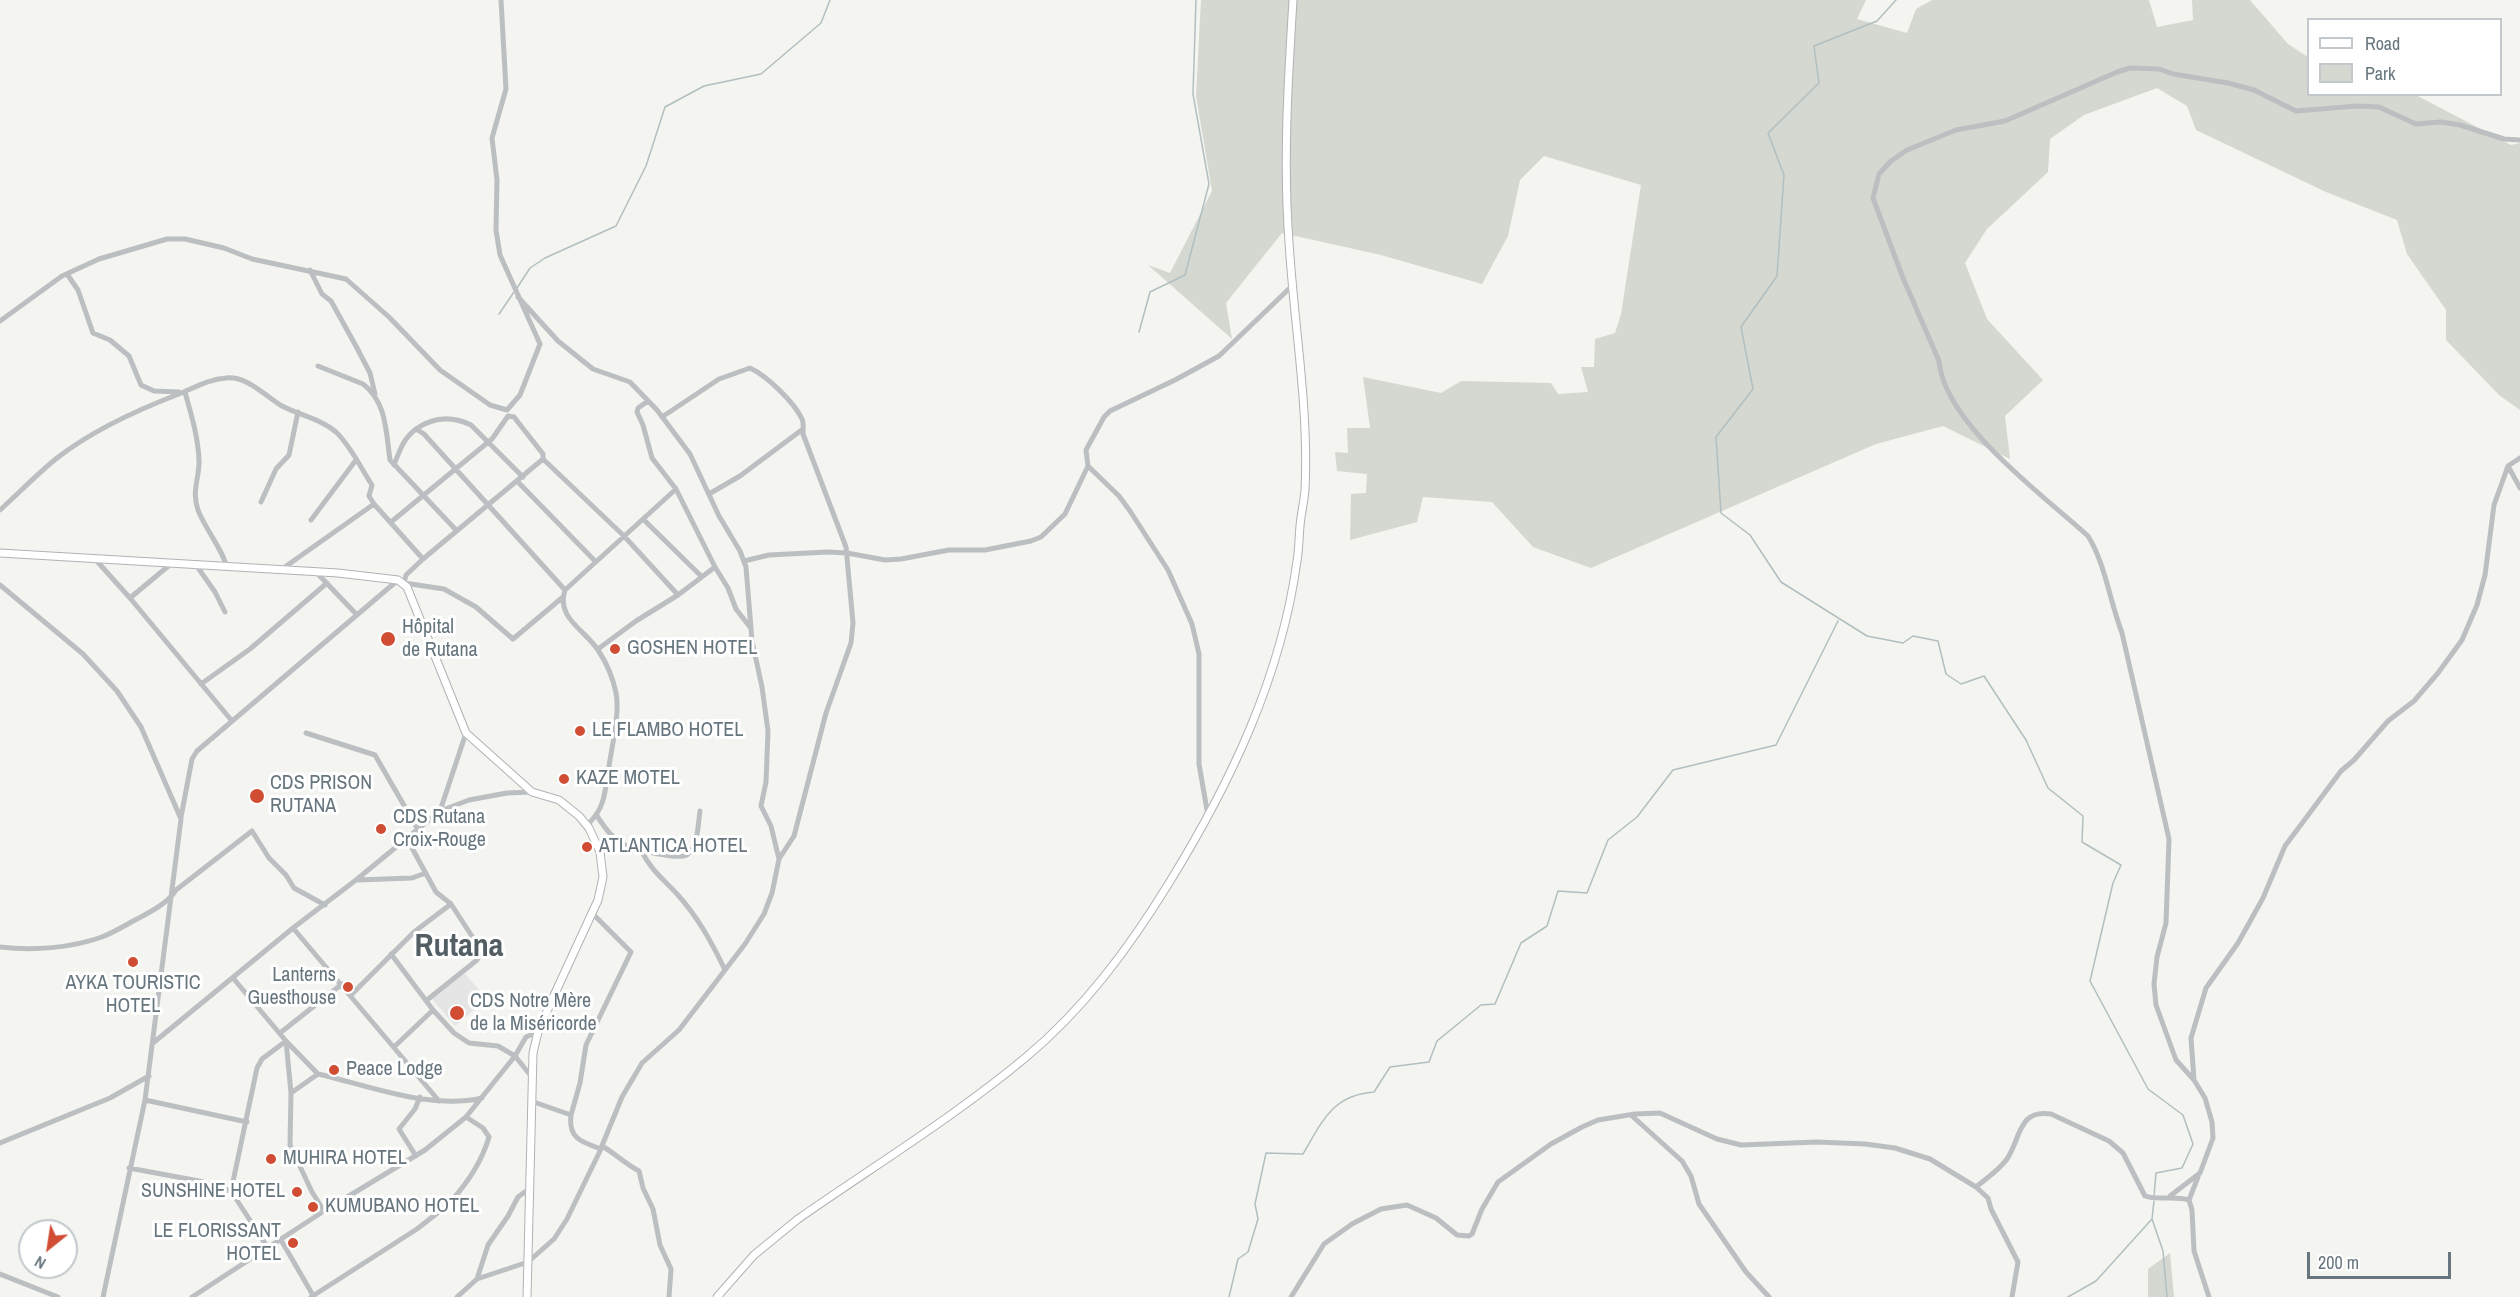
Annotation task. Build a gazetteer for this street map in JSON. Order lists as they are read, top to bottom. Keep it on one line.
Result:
{"districts":["Rutana"],"places":["Hôpital de Rutana","GOSHEN HOTEL","LE FLAMBO HOTEL","KAZE MOTEL","CDS PRISON RUTANA","CDS Rutana Croix-Rouge","ATLANTICA HOTEL","AYKA TOURISTIC HOTEL","Lanterns Guesthouse","CDS Notre Mère de la Miséricorde","Peace Lodge","MUHIRA HOTEL","SUNSHINE HOTEL","KUMUBANO HOTEL","LE FLORISSANT HOTEL"],"legend":["Road","Park"],"scale_bar":"200 m","north":"bottom left"}
